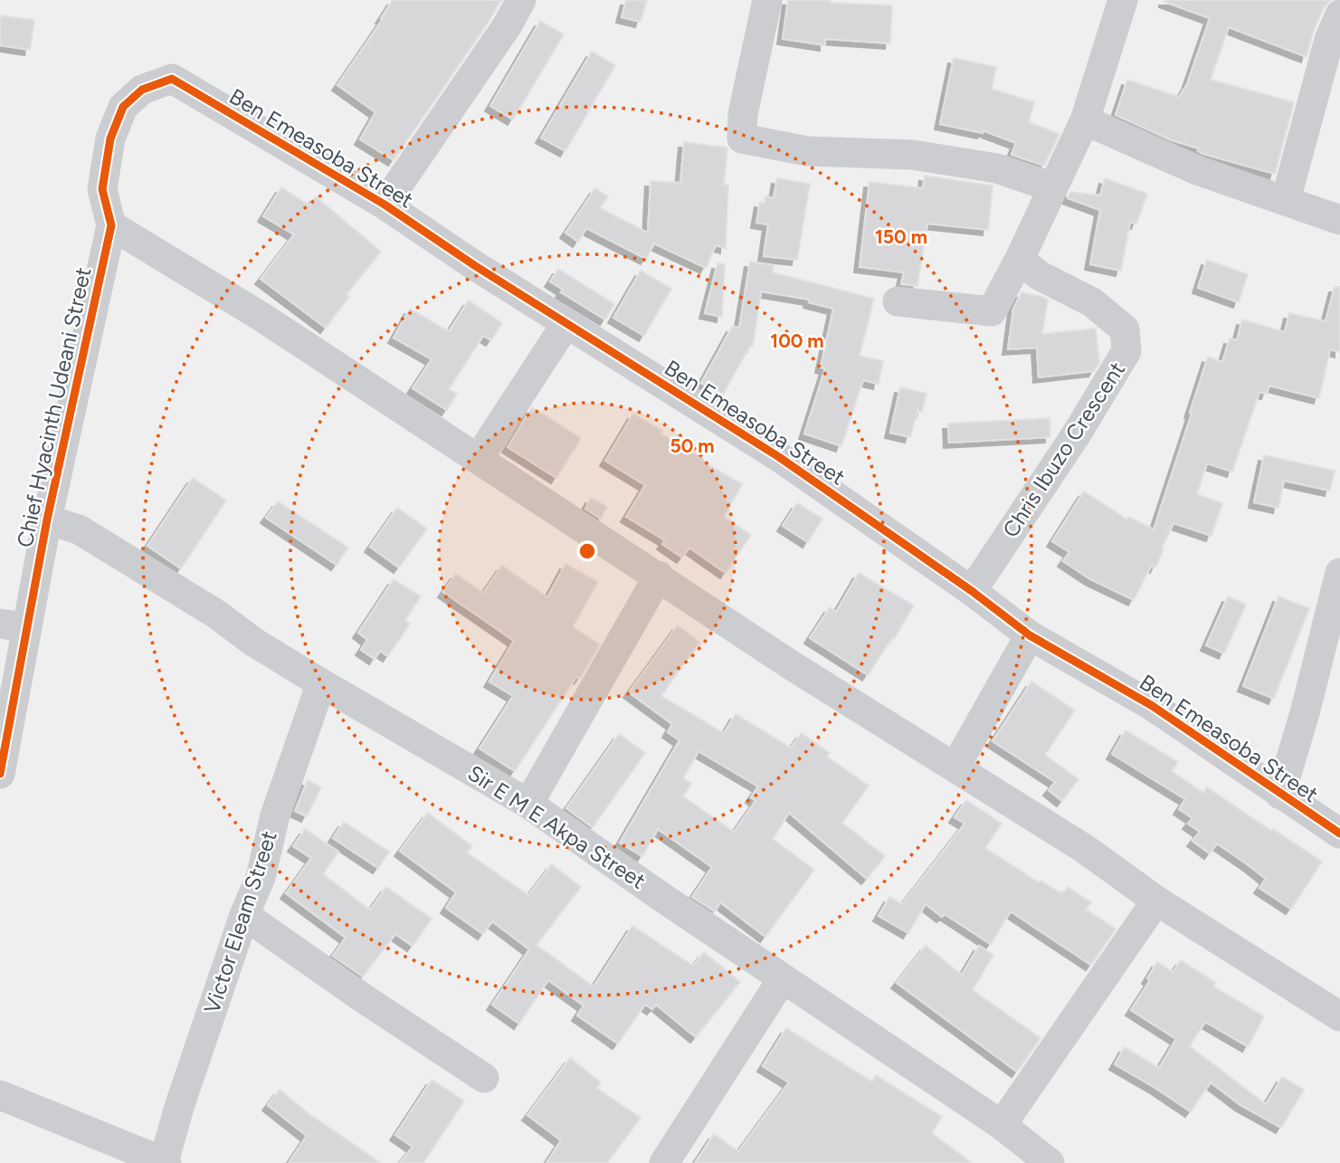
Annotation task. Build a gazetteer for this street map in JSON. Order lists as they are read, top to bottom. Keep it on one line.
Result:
{"streets":{"street":["Ben Emeasoba Street","Chief Hyacinth Udeani Street","Chris Ibuzo Crescent","Sir E M E Akpa Street","Victor Eleam Street"]},"crossings":[["Ben Emeasoba Street","Chief Hyacinth Udeani Street"],["Ben Emeasoba Street","Chris Ibuzo Crescent"],["Chief Hyacinth Udeani Street","Sir E M E Akpa Street"],["Sir E M E Akpa Street","Victor Eleam Street"]],"rings":["150 m","100 m","50 m"]}
